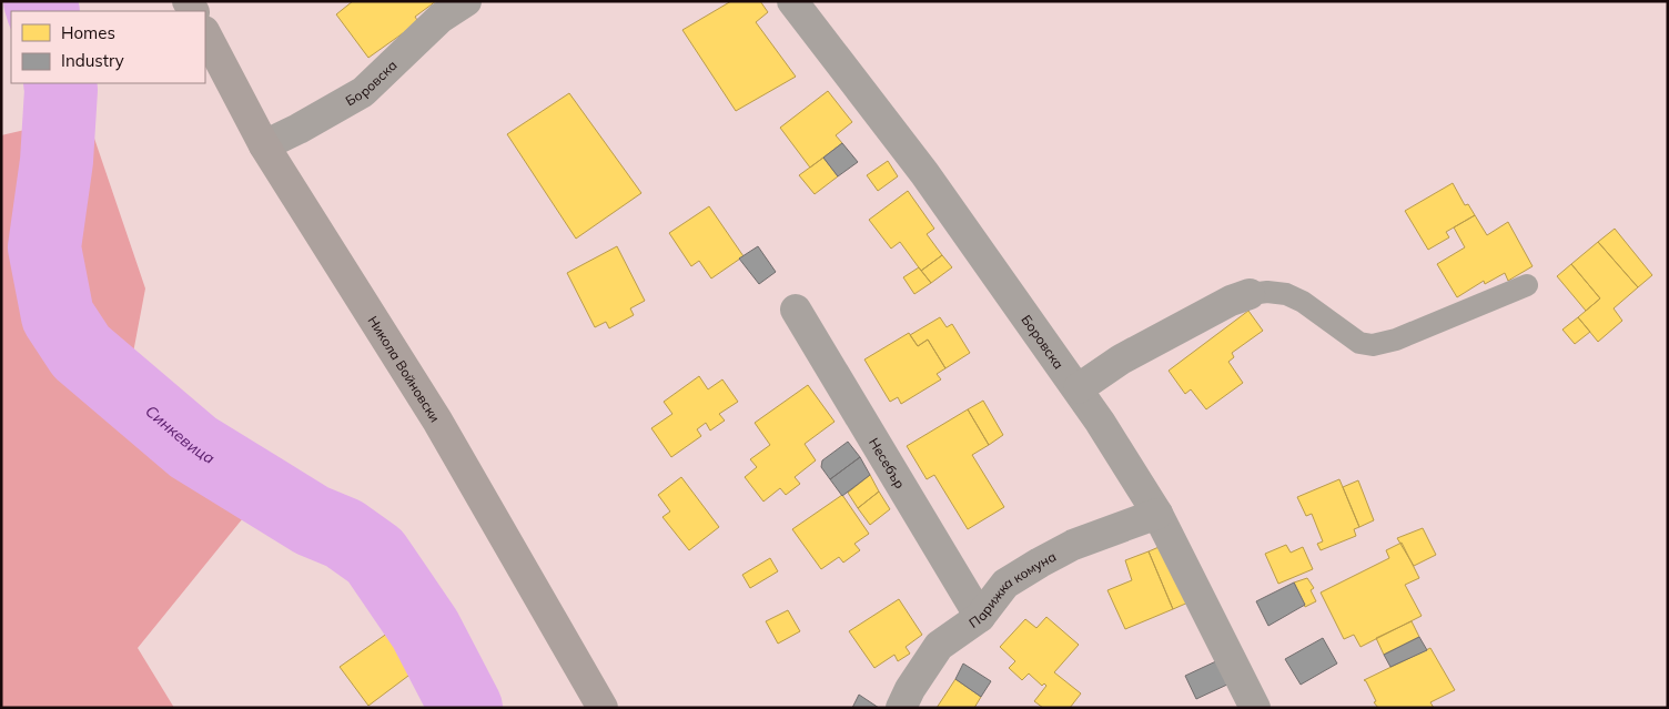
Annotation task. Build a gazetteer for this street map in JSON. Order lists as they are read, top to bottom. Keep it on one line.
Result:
{"streets":{"street":["Боровска","Никола Войновски","Несебър","Парижка комуна"]},"crossings":[["Боровска","Никола Войновски"],["Боровска","Парижка комуна"],["Несебър","Парижка комуна"]],"water":["Синкевица"],"legend":["Homes","Industry"]}
